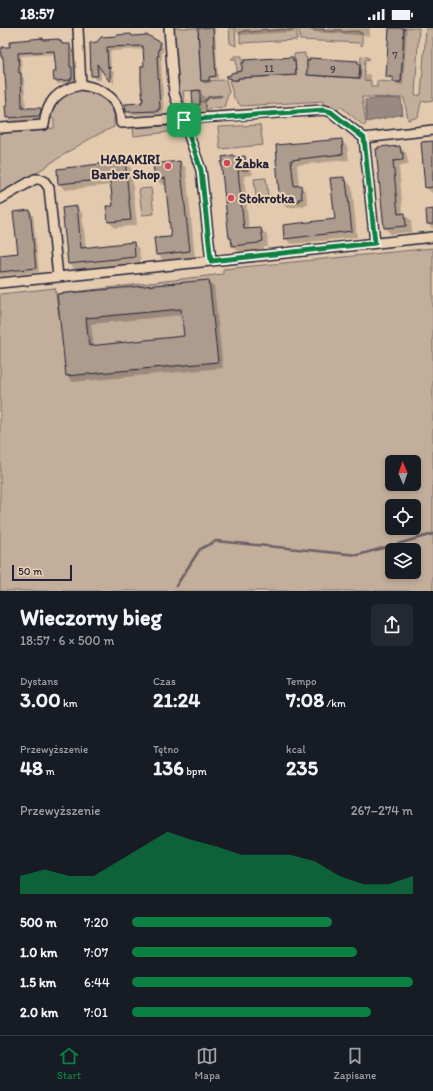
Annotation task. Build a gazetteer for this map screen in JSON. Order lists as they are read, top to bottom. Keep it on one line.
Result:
{"places":["Żabka","HARAKIRI Barber Shop","Stokrotka"],"house_numbers":["7","11","9"],"scale_bar":"50 m","north":"top","page":{"status":"18:57","scale":"50 m","heading":["Wieczorny bieg","18:57 · 6 × 500 m"],"stats":[["Dystans","3.00 km"],["Czas","21:24"],["Tempo","7:08 /km"],["Przewyższenie","48 m"],["Tętno","136 bpm"],["kcal","235"]],"chart":["Przewyższenie","267–274 m"],"list":[{"name":"500 m","note":"7:20"},{"name":"1.0 km","note":"7:07"},{"name":"1.5 km","note":"6:44"},{"name":"2.0 km","note":"7:01"}],"tabs":["Start","Mapa","Zapisane"]}}
